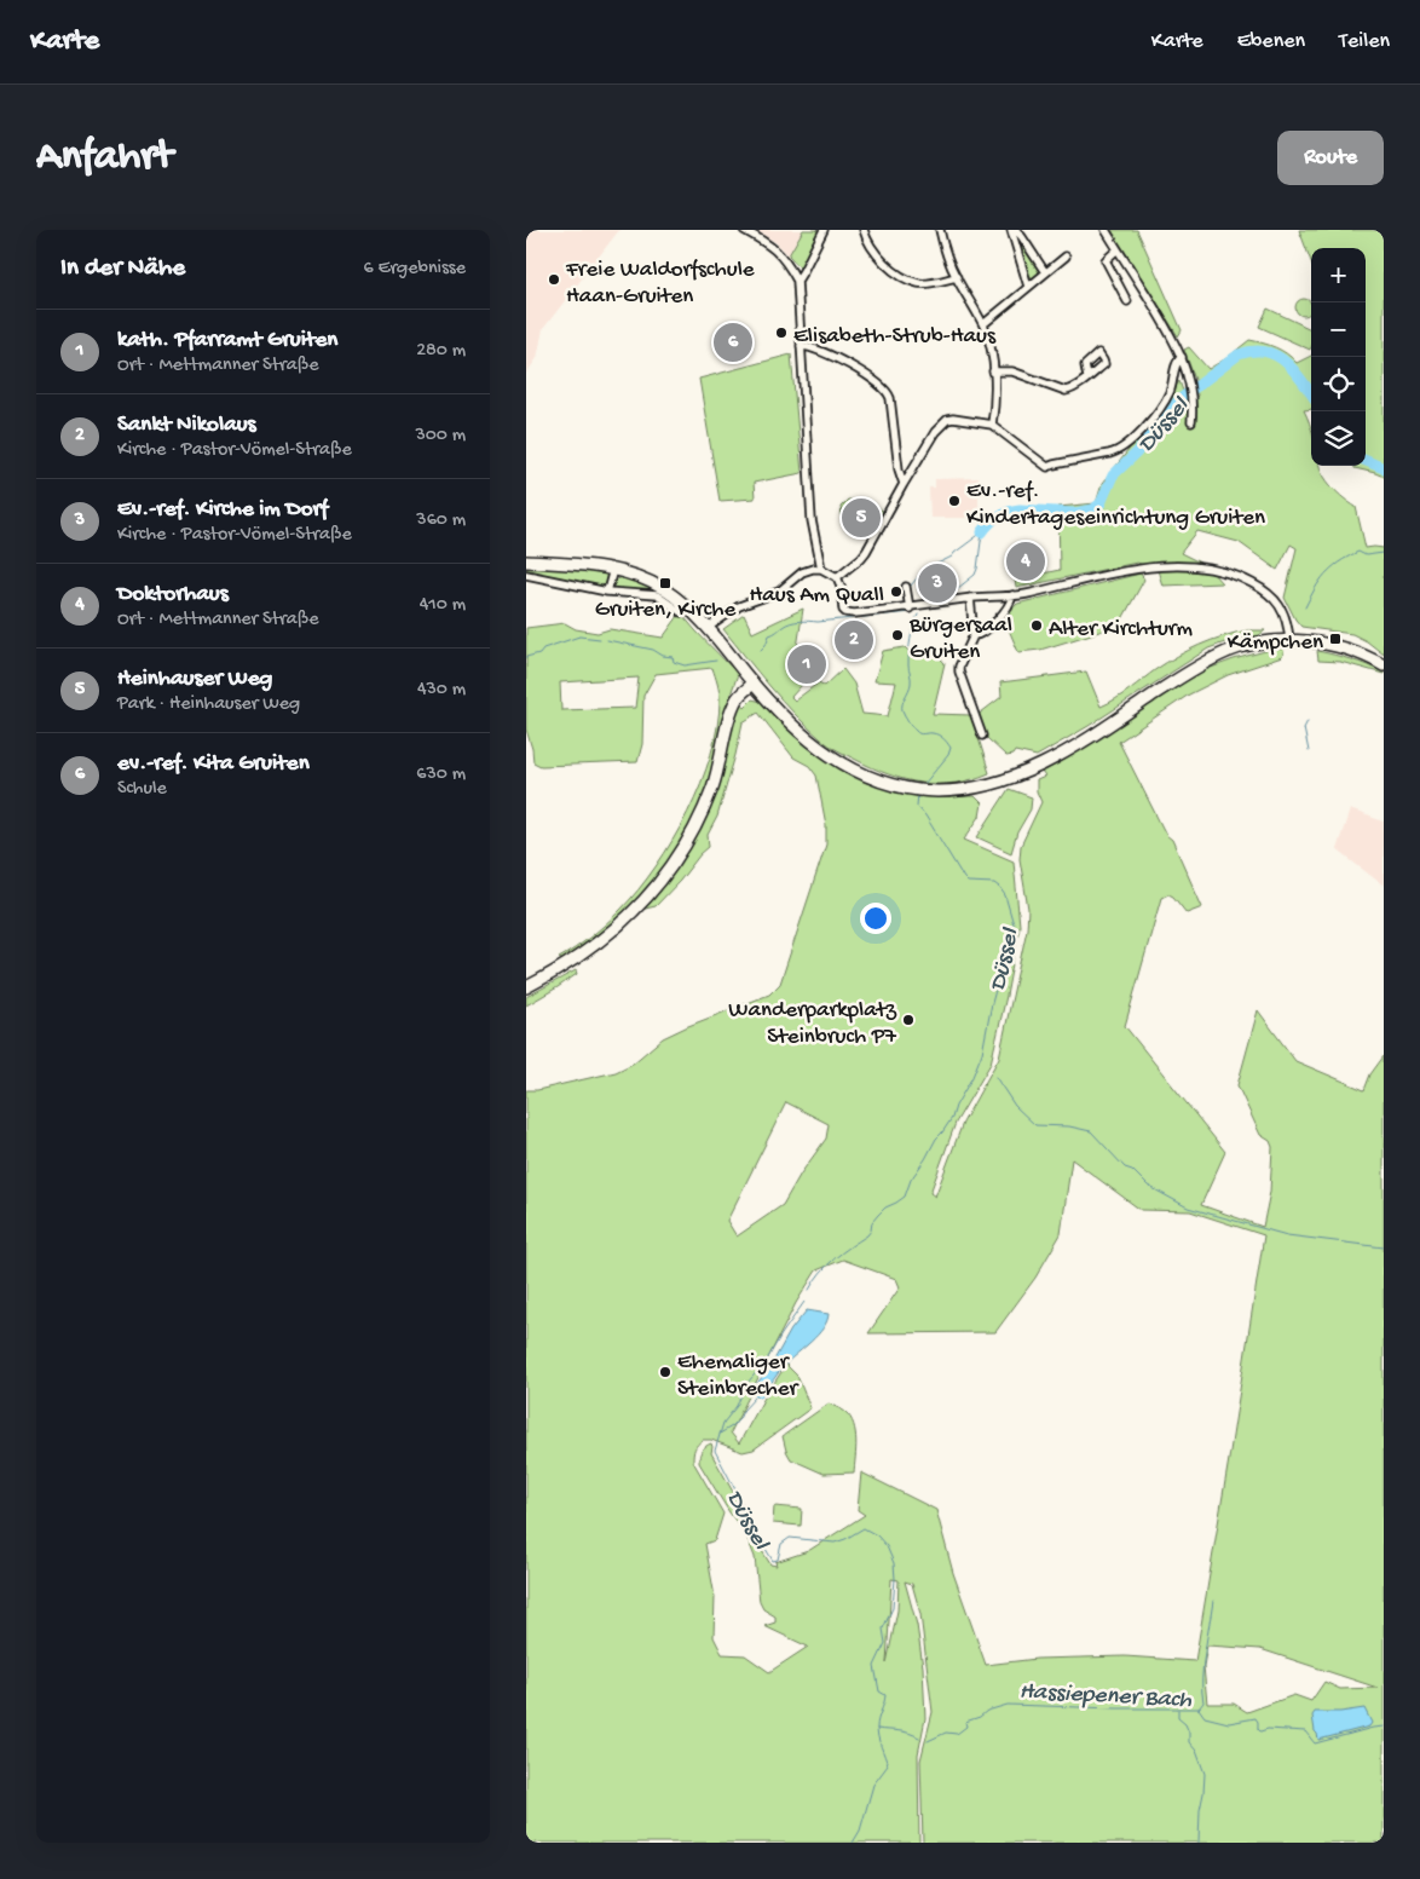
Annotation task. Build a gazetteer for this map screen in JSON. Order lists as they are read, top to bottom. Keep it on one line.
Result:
{"water":["Düssel","Hassiepener Bach"],"places":{"other":["Freie Waldorfschule Haan-Gruiten","Elisabeth-Strub-Haus","Ev.-ref. Kindertageseinrichtung Gruiten","Haus Am Quall","Alter Kirchturm","Bürgersaal Gruiten","Wanderparkplatz Steinbruch P7","Ehemaliger Steinbrecher"],"transit":["Gruiten, Kirche","Kämpchen"]},"page":{"header":"Karte","nav":["Karte","Ebenen","Teilen"],"buttons":"Route","title":"Anfahrt","heading":["In der Nähe","6 Ergebnisse"],"map_buttons":["+","−"],"list":[{"mark":"1","name":"kath. Pfarramt Gruiten","note":"Ort · Mettmanner Straße","value":"280 m"},{"mark":"2","name":"Sankt Nikolaus","note":"Kirche · Pastor-Vömel-Straße","value":"300 m"},{"mark":"3","name":"Ev.-ref. Kirche im Dorf","note":"Kirche · Pastor-Vömel-Straße","value":"360 m"},{"mark":"4","name":"Doktorhaus","note":"Ort · Mettmanner Straße","value":"410 m"},{"mark":"5","name":"Heinhauser Weg","note":"Park · Heinhauser Weg","value":"430 m"},{"mark":"6","name":"ev.-ref. Kita Gruiten","note":"Schule","value":"630 m"}],"pins":["6","5","4","3","2","1"]}}
